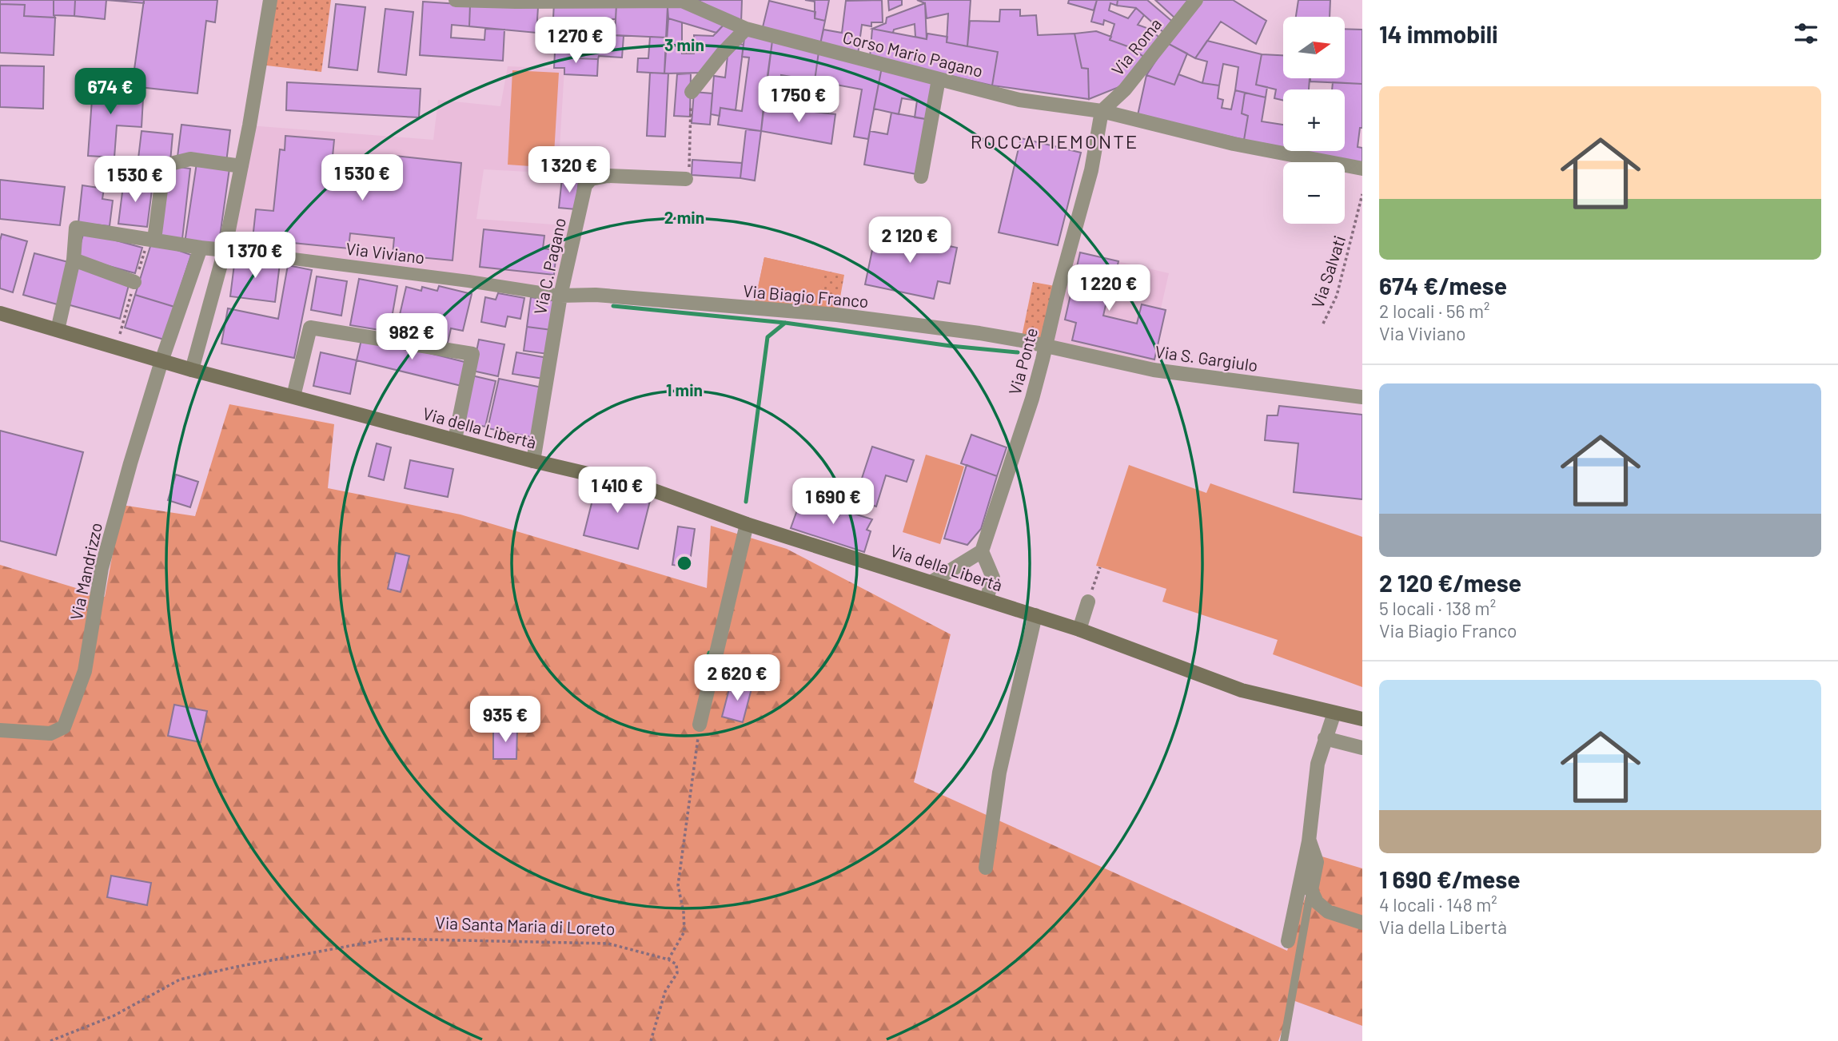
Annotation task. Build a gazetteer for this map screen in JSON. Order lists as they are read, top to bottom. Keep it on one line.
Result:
{"streets":{"main road":["Via della Libertà"],"street":["Via Roma","Corso Mario Pagano","Via Viviano","Via C. Pagano","Via Biagio Franco","Via S. Gargiulo","Via Ponte","Via Mandrizzo"],"path":["Via Salvati","Via Santa Maria di Loreto"]},"crossings":[["Via Roma","Corso Mario Pagano"],["Via Roma","Via Ponte"],["Corso Mario Pagano","Via Ponte"],["Via Viviano","Via C. Pagano"],["Via Viviano","Via Biagio Franco"],["Via C. Pagano","Via Biagio Franco"],["Via C. Pagano","Via della Libertà"],["Via Biagio Franco","Via S. Gargiulo"],["Via Biagio Franco","Via Ponte"],["Via S. Gargiulo","Via Ponte"],["Via della Libertà","Via Mandrizzo"]],"districts":["ROCCAPIEMONTE"],"north":"right","page":{"heading":"14 immobili","map_buttons":["+","−"],"price":["1 270 €","674 €","1 750 €","1 320 €","1 530 €","1 530 €","2 120 €","1 370 €","1 220 €","982 €","1 410 €","1 690 €","2 620 €","935 €"],"list":[{"name":"674 €/mese","note":"2 locali · 56 m² · Via Viviano"},{"name":"2 120 €/mese","note":"5 locali · 138 m² · Via Biagio Franco"},{"name":"1 690 €/mese","note":"4 locali · 148 m² · Via della Libertà"}]},"rings":["3 min","2 min","1 min"]}
